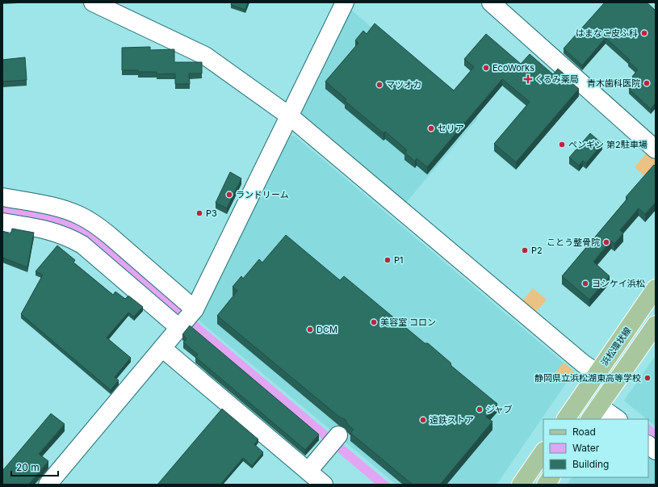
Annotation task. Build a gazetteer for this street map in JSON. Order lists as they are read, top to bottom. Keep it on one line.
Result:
{"streets":{"main road":["浜松環状線"]},"places":{"other":["はまなこ皮ふ科","EcoWorks","青木歯科医院","マツオカ","セリア","ペンギン 第2駐車場","ランドリーム","P3","ことう整骨院","P2","P1","ヨシケイ浜松","美容室 コロン","DCM","静岡県立浜松湖東高等学校","ジャブ","遠鉄ストア"],"health":["くるみ薬局"]},"legend":["Road","Water","Building"],"scale_bar":"20 m"}
